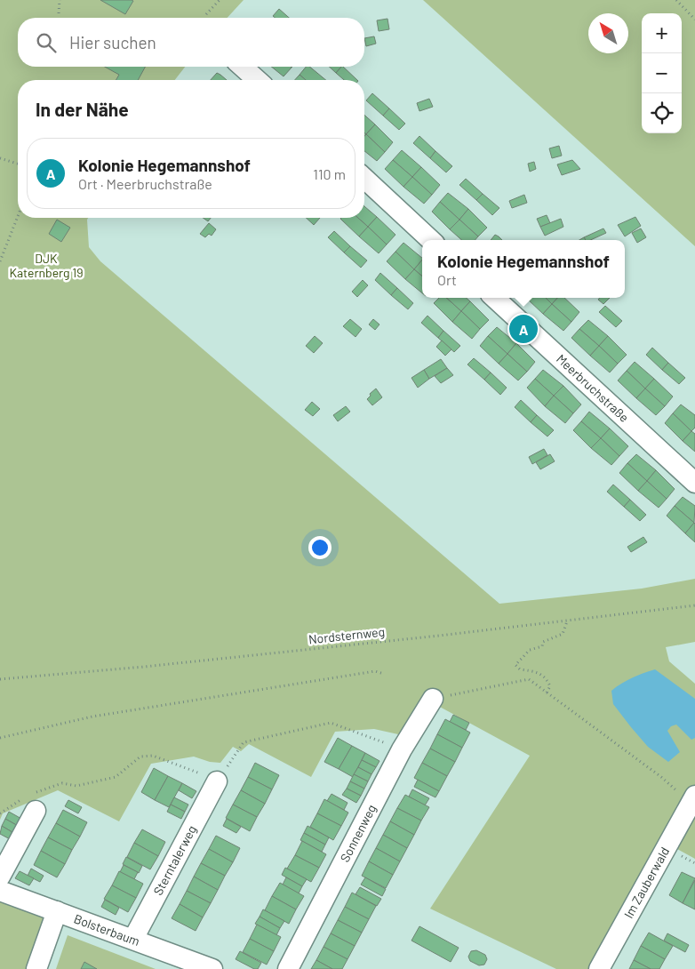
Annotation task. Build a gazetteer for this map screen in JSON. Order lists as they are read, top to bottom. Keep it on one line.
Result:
{"streets":{"street":["Meerbruchstraße","Sonnenweg","Sterntalerweg","Im Zauberwald","Bolsterbaum"],"path":["Nordsternweg"]},"crossings":[["Sterntalerweg","Bolsterbaum"]],"parks":["DJK Katernberg 19"],"north":"top left","page":{"map_buttons":["+","−"],"search":"Hier suchen","heading":"In der Nähe","list":[{"mark":"A","name":"Kolonie Hegemannshof","note":"Ort · Meerbruchstraße","value":"110 m"}],"popup":["Kolonie Hegemannshof","Ort"],"pins":"A"}}
